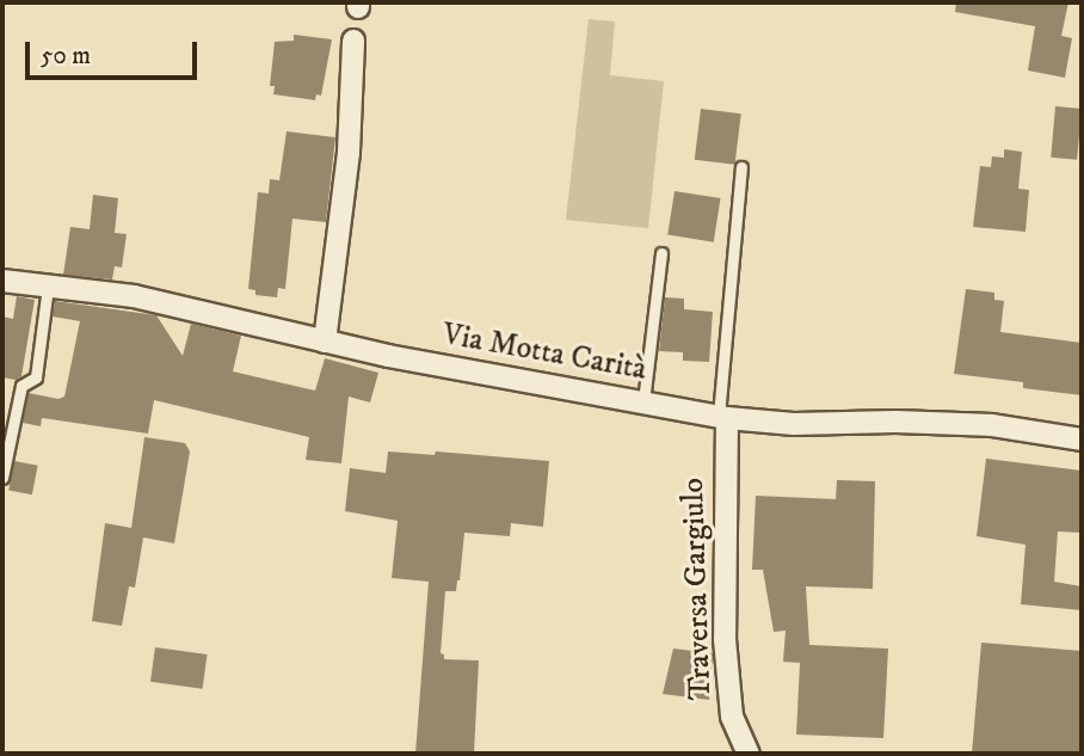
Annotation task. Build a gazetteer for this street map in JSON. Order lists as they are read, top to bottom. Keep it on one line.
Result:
{"streets":{"street":["Via Motta Carità","Traversa Gargiulo"]},"crossings":[["Via Motta Carità","Traversa Gargiulo"]],"scale_bar":"50 m"}
